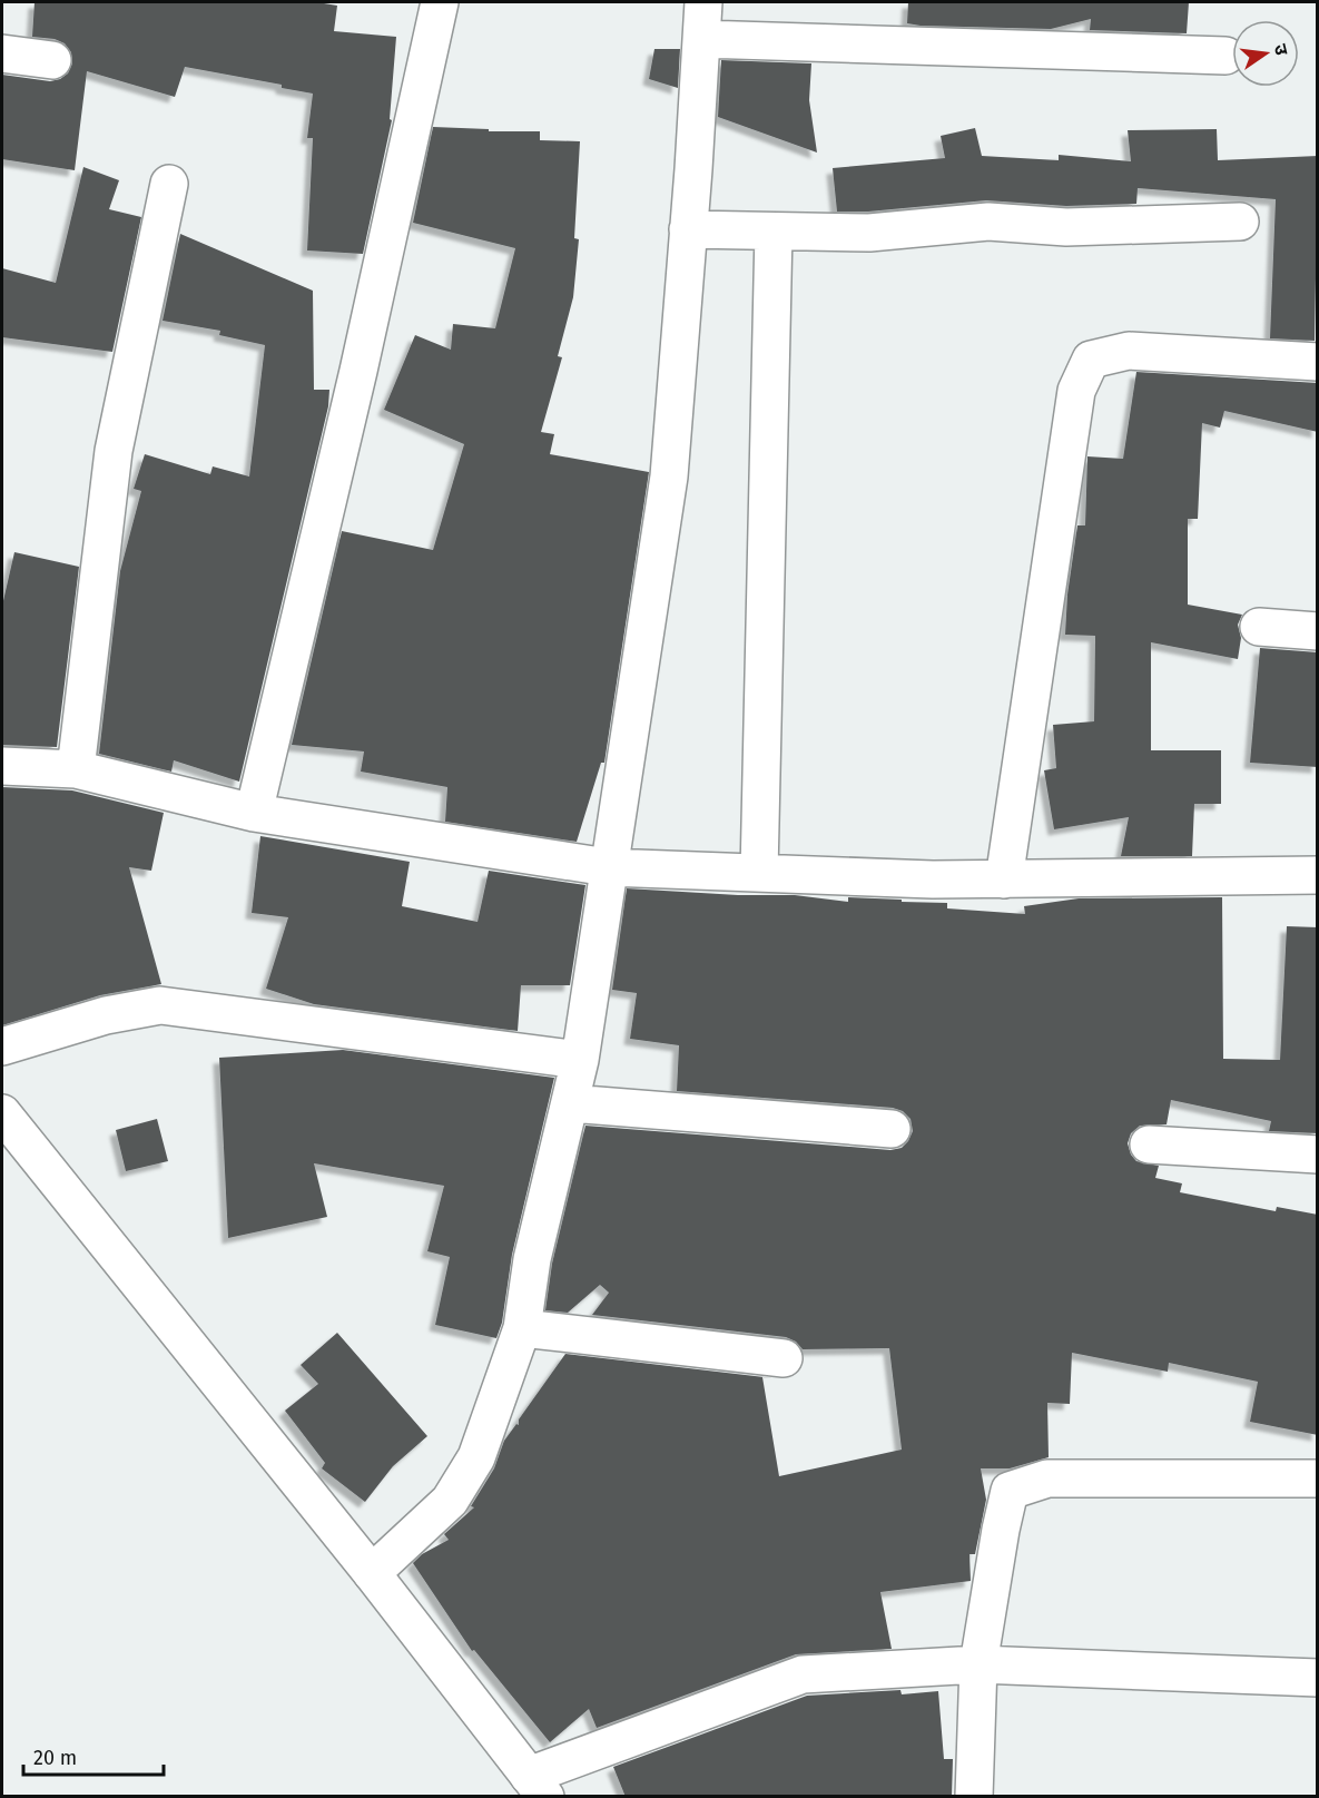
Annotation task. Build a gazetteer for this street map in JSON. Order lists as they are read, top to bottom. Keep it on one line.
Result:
{"scale_bar":"20 m","north":"right"}
